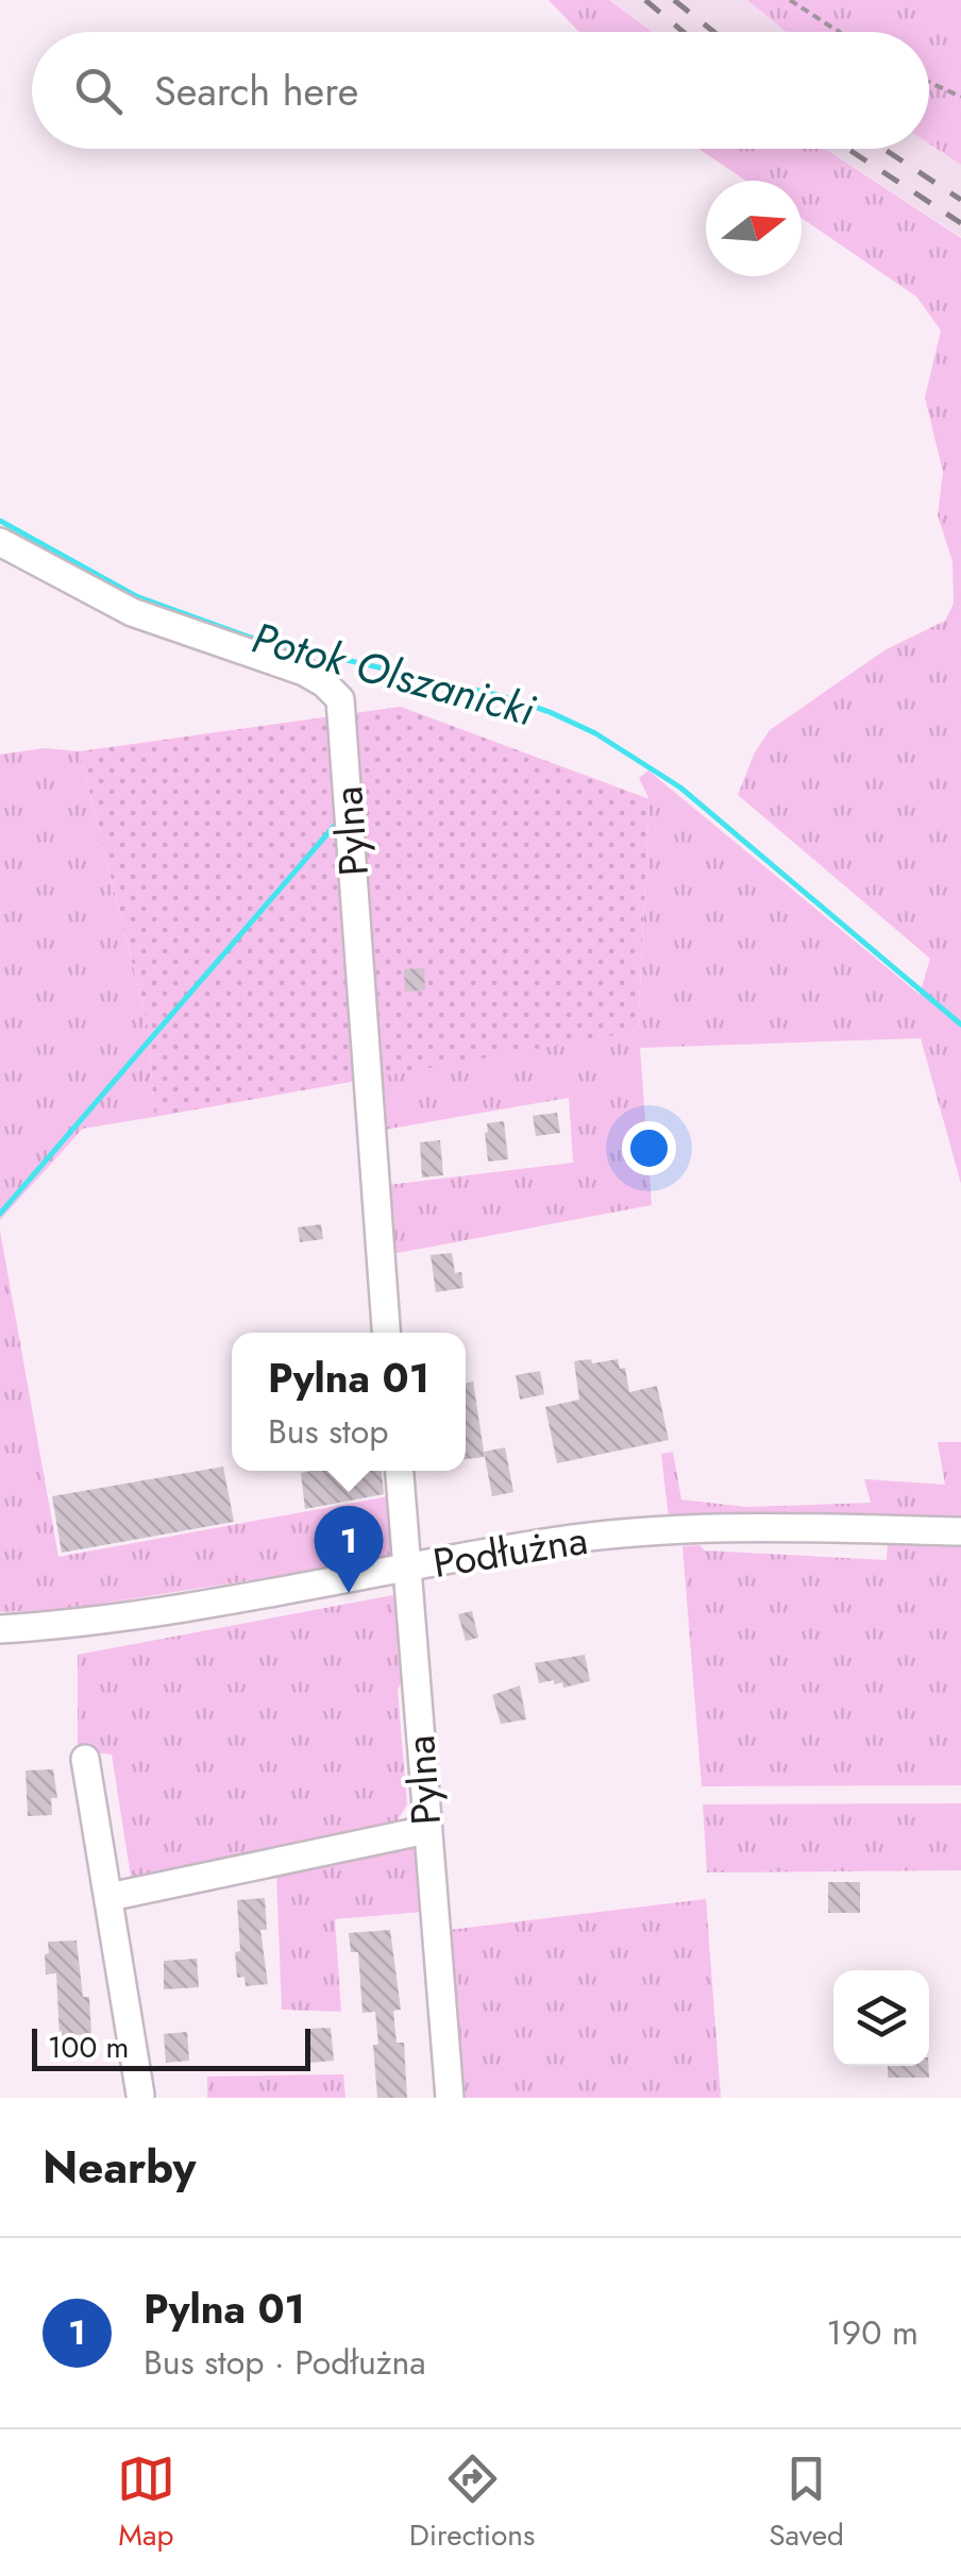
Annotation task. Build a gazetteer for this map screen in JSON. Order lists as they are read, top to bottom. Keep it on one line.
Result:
{"streets":{"street":["Pylna","Podłużna"]},"crossings":[["Pylna","Podłużna"]],"water":["Potok Olszanicki"],"scale_bar":"100 m","north":"right","page":{"search":"Search here","popup":["Pylna 01","Bus stop"],"pins":"1","scale":"100 m","heading":"Nearby","list":[{"mark":"1","name":"Pylna 01","note":"Bus stop · Podłużna","value":"190 m"}],"nav":["Map","Directions","Saved"]}}
